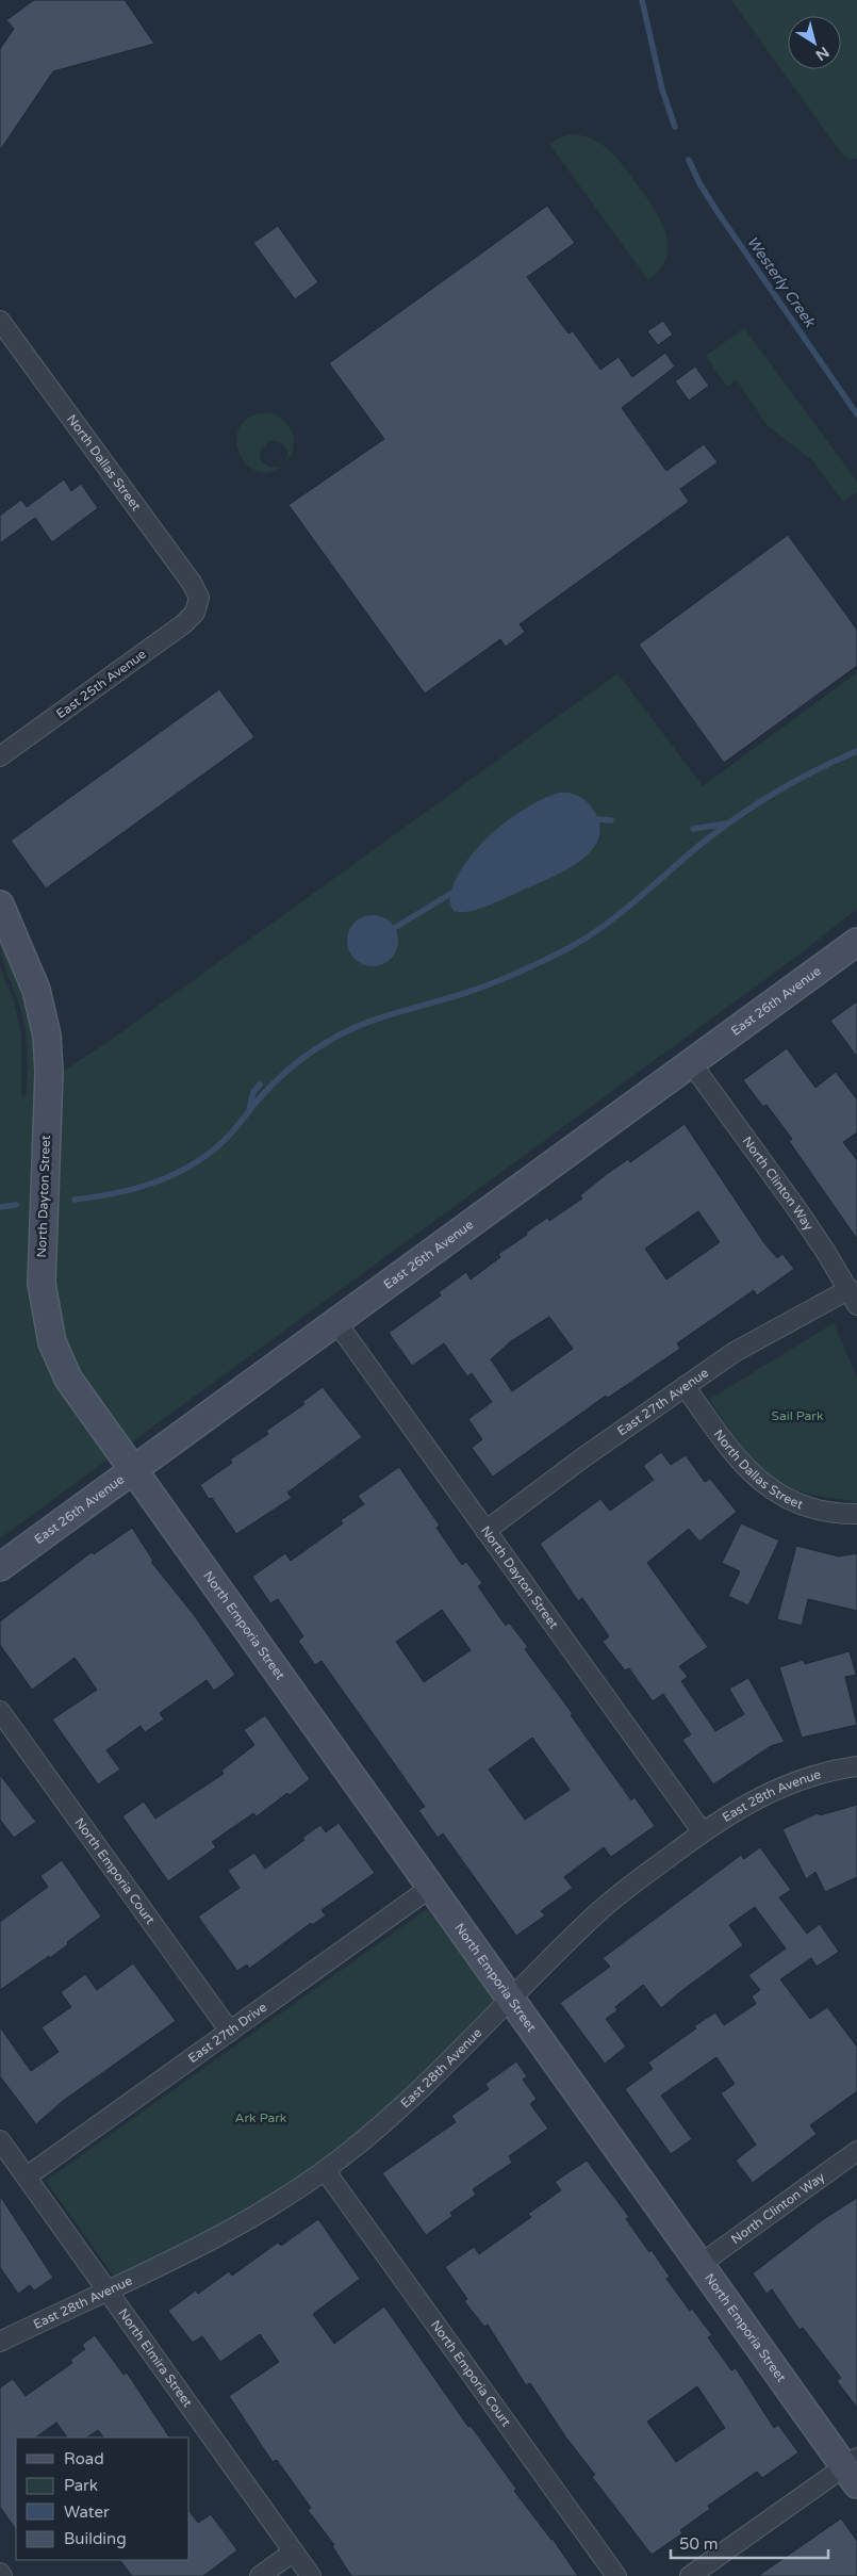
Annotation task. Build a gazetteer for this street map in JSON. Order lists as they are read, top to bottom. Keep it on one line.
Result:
{"streets":{"street":["North Dallas Street","East 25th Avenue","East 26th Avenue","North Clinton Way","North Dayton Street","East 27th Avenue","North Emporia Street","East 28th Avenue","North Emporia Court","East 27th Drive","North Elmira Street"]},"crossings":[["North Dallas Street","East 25th Avenue"],["North Dallas Street","East 27th Avenue"],["East 26th Avenue","North Clinton Way"],["East 26th Avenue","North Dayton Street"],["East 26th Avenue","North Emporia Street"],["North Clinton Way","East 27th Avenue"],["North Clinton Way","North Emporia Street"],["North Dayton Street","East 27th Avenue"],["North Dayton Street","North Emporia Street"],["North Dayton Street","East 28th Avenue"],["North Emporia Street","East 28th Avenue"],["North Emporia Street","East 27th Drive"],["East 28th Avenue","North Emporia Court"],["East 28th Avenue","North Elmira Street"],["North Emporia Court","East 27th Drive"],["East 27th Drive","North Elmira Street"]],"water":["Westerly Creek"],"parks":["Sail Park","Ark Park"],"legend":["Road","Park","Water","Building"],"scale_bar":"50 m","north":"bottom right"}
